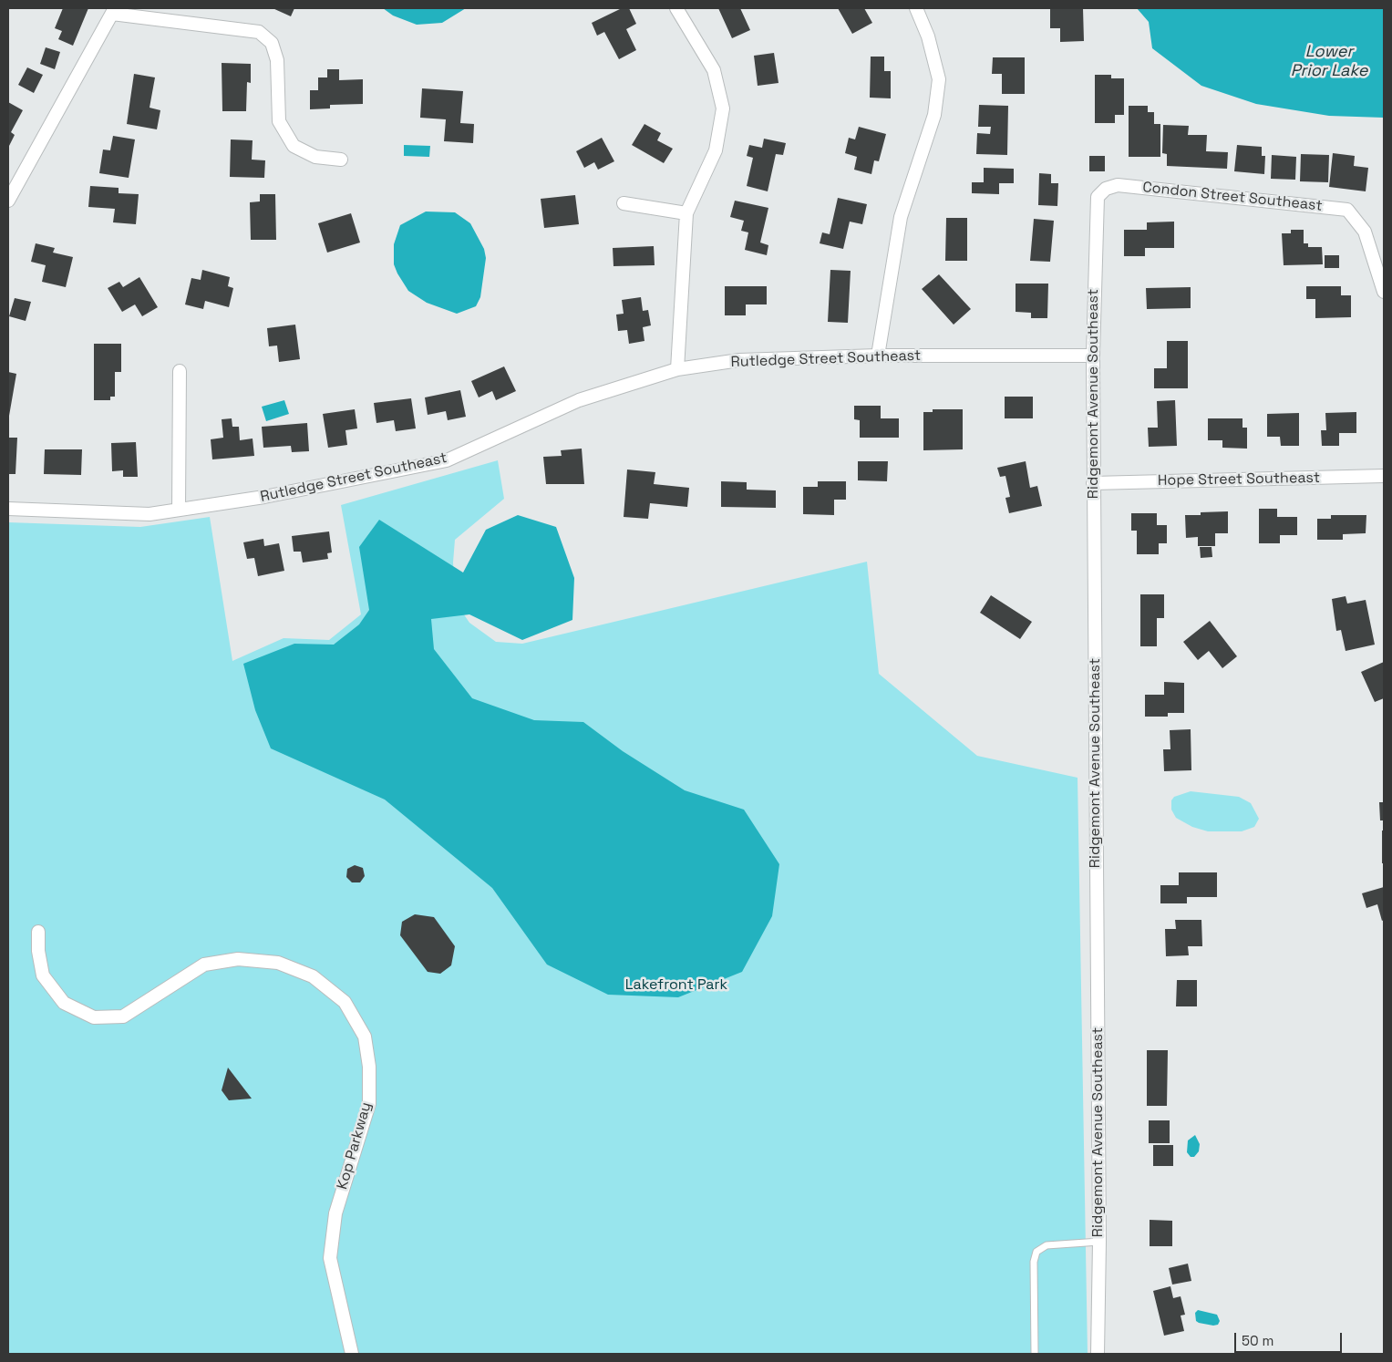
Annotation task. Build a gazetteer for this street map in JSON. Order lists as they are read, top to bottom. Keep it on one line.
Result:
{"streets":{"street":["Condon Street Southeast","Rutledge Street Southeast","Ridgemont Avenue Southeast","Hope Street Southeast","Kop Parkway"]},"crossings":[["Condon Street Southeast","Ridgemont Avenue Southeast"],["Rutledge Street Southeast","Ridgemont Avenue Southeast"],["Ridgemont Avenue Southeast","Hope Street Southeast"]],"water":["Lower Prior Lake"],"parks":["Lakefront Park"],"scale_bar":"50 m"}
